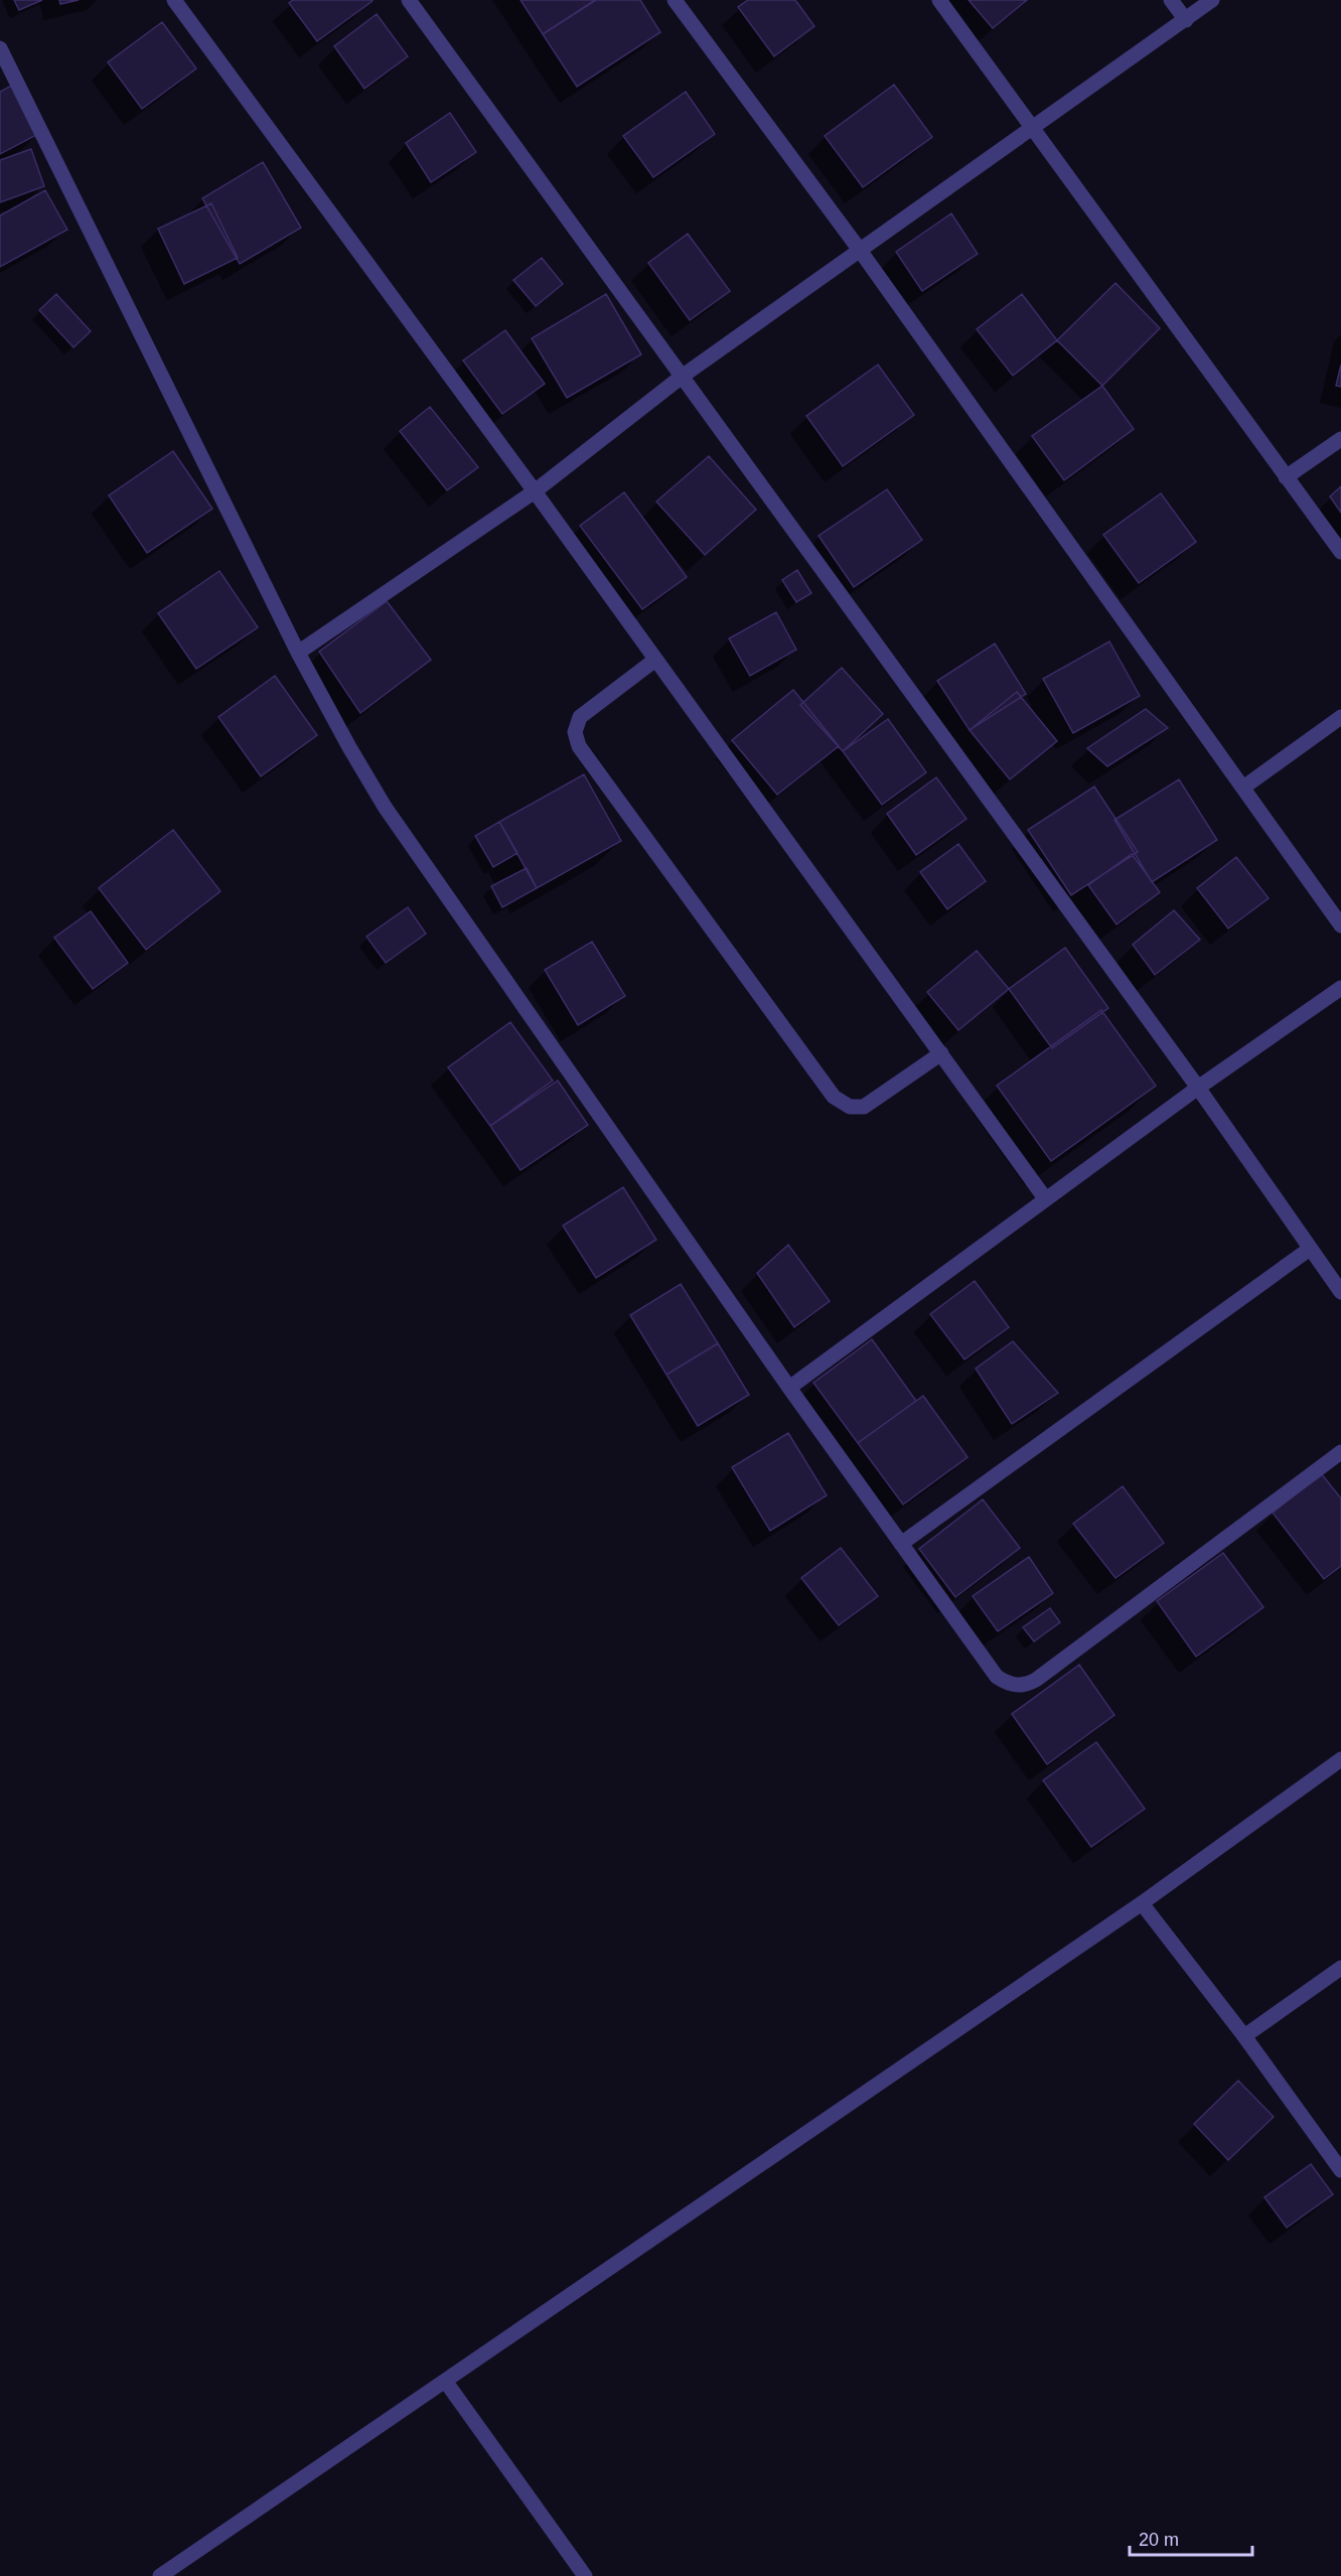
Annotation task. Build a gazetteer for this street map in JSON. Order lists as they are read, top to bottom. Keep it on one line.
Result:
{"scale_bar":"20 m"}
